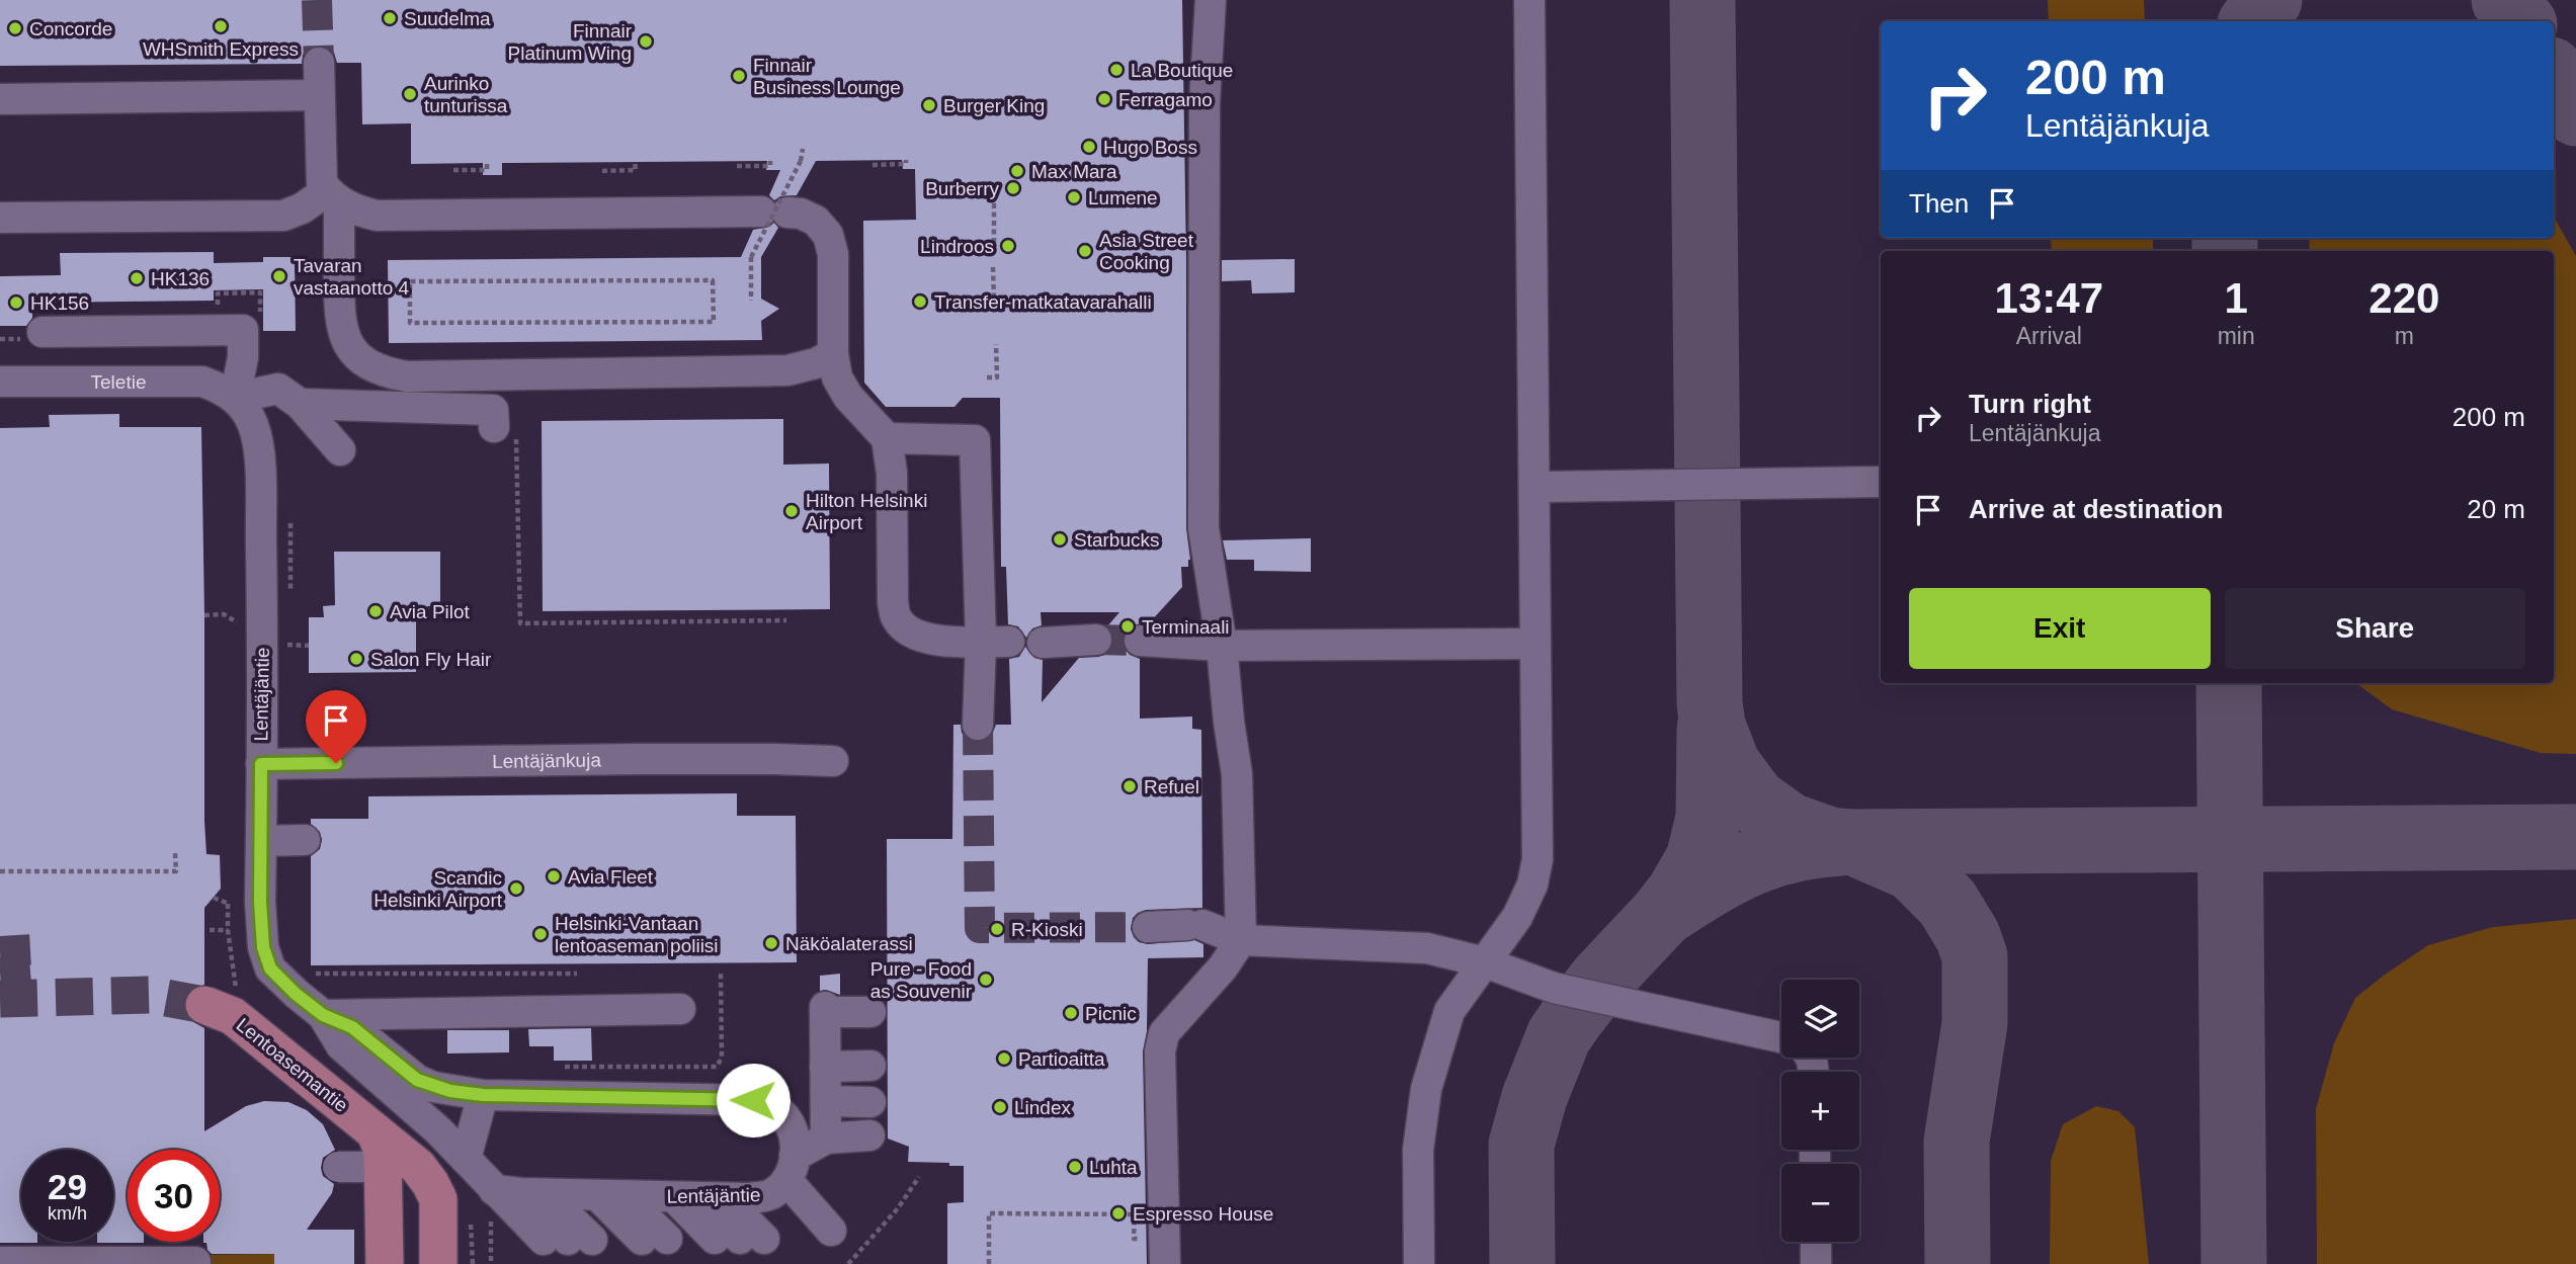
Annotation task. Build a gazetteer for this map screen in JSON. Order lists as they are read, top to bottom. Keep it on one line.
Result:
{"streets":{"main road":["Lentoasemantie"],"street":["Teletie","Lentäjäntie","Lentäjänkuja"]},"crossings":[["Teletie","Lentäjäntie"],["Lentäjäntie","Lentäjänkuja"]],"places":["Suudelma","WHSmith Express","Concorde","Finnair Platinum Wing","La Boutique","Finnair Business Lounge","Aurinko tunturissa","Ferragamo","Burger King","Hugo Boss","Max Mara","Burberry","Lumene","Lindroos","Asia Street Cooking","Tavaran vastaanotto 4","HK136","Transfer-matkatavarahalli","HK156","Hilton Helsinki Airport","Starbucks","Avia Pilot","Terminaali","Salon Fly Hair","Refuel","Avia Fleet","Scandic Helsinki Airport","R-Kioski","Helsinki-Vantaan lentoaseman poliisi","Näköalaterassi","Pure - Food as Souvenir","Picnic","Partioaitta","Lindex","Luhta","Espresso House"],"page":{"turn":["200 m","Lentäjänkuja"],"then":"Then","eta":["13:47","Arrival","1","min","220","m"],"list":[{"name":"Turn right","note":"Lentäjänkuja","value":"200 m"},{"name":"Arrive at destination","value":"20 m"}],"buttons":["Exit","Share"],"map_buttons":["+","−"],"speed":"29 km/h","limit":"30"}}
